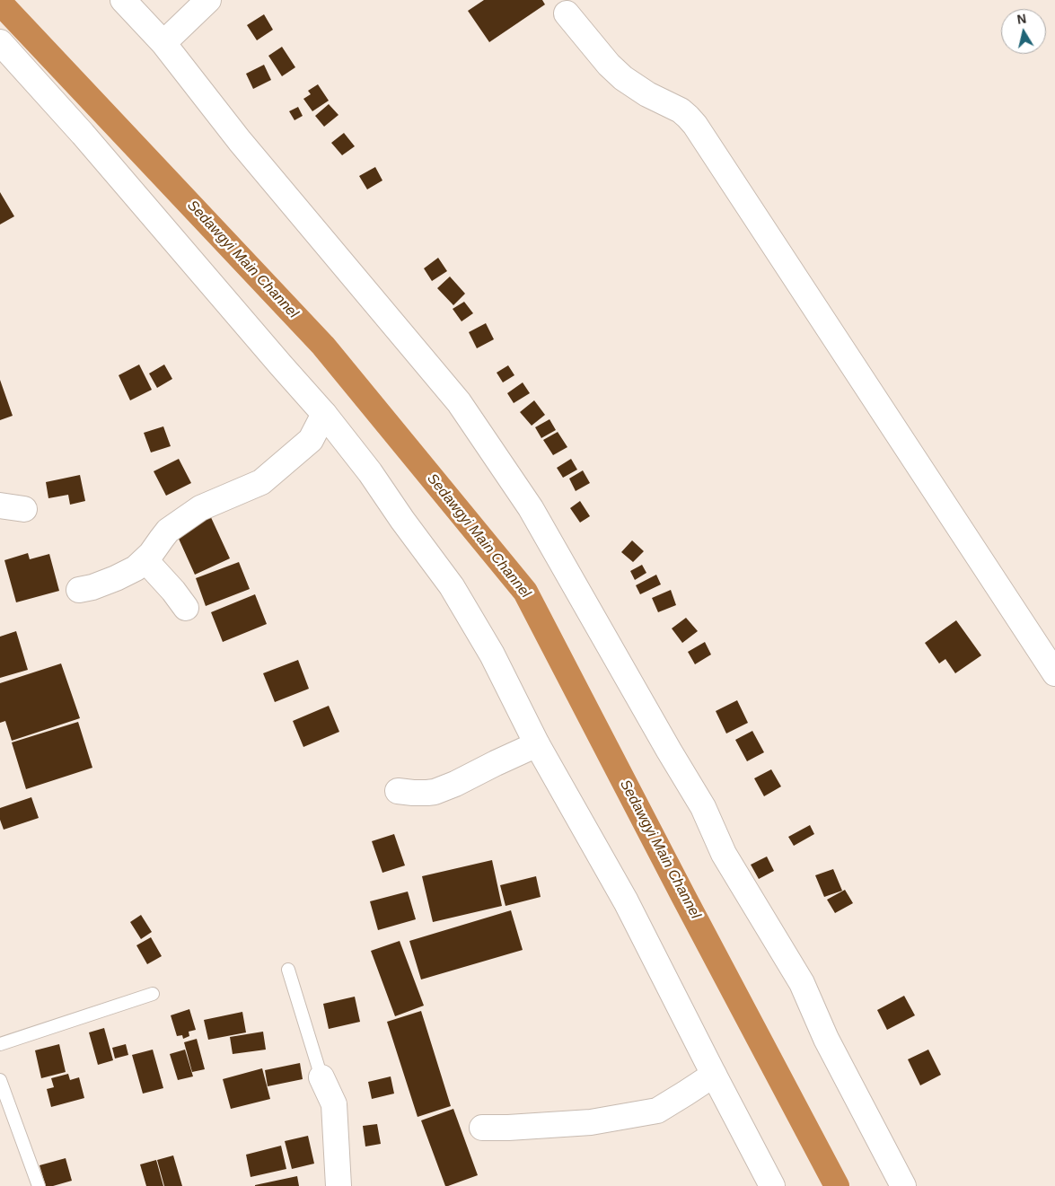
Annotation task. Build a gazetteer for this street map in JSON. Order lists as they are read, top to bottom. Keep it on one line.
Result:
{"water":["Sedawgyi Main Channel"],"north":"top"}
